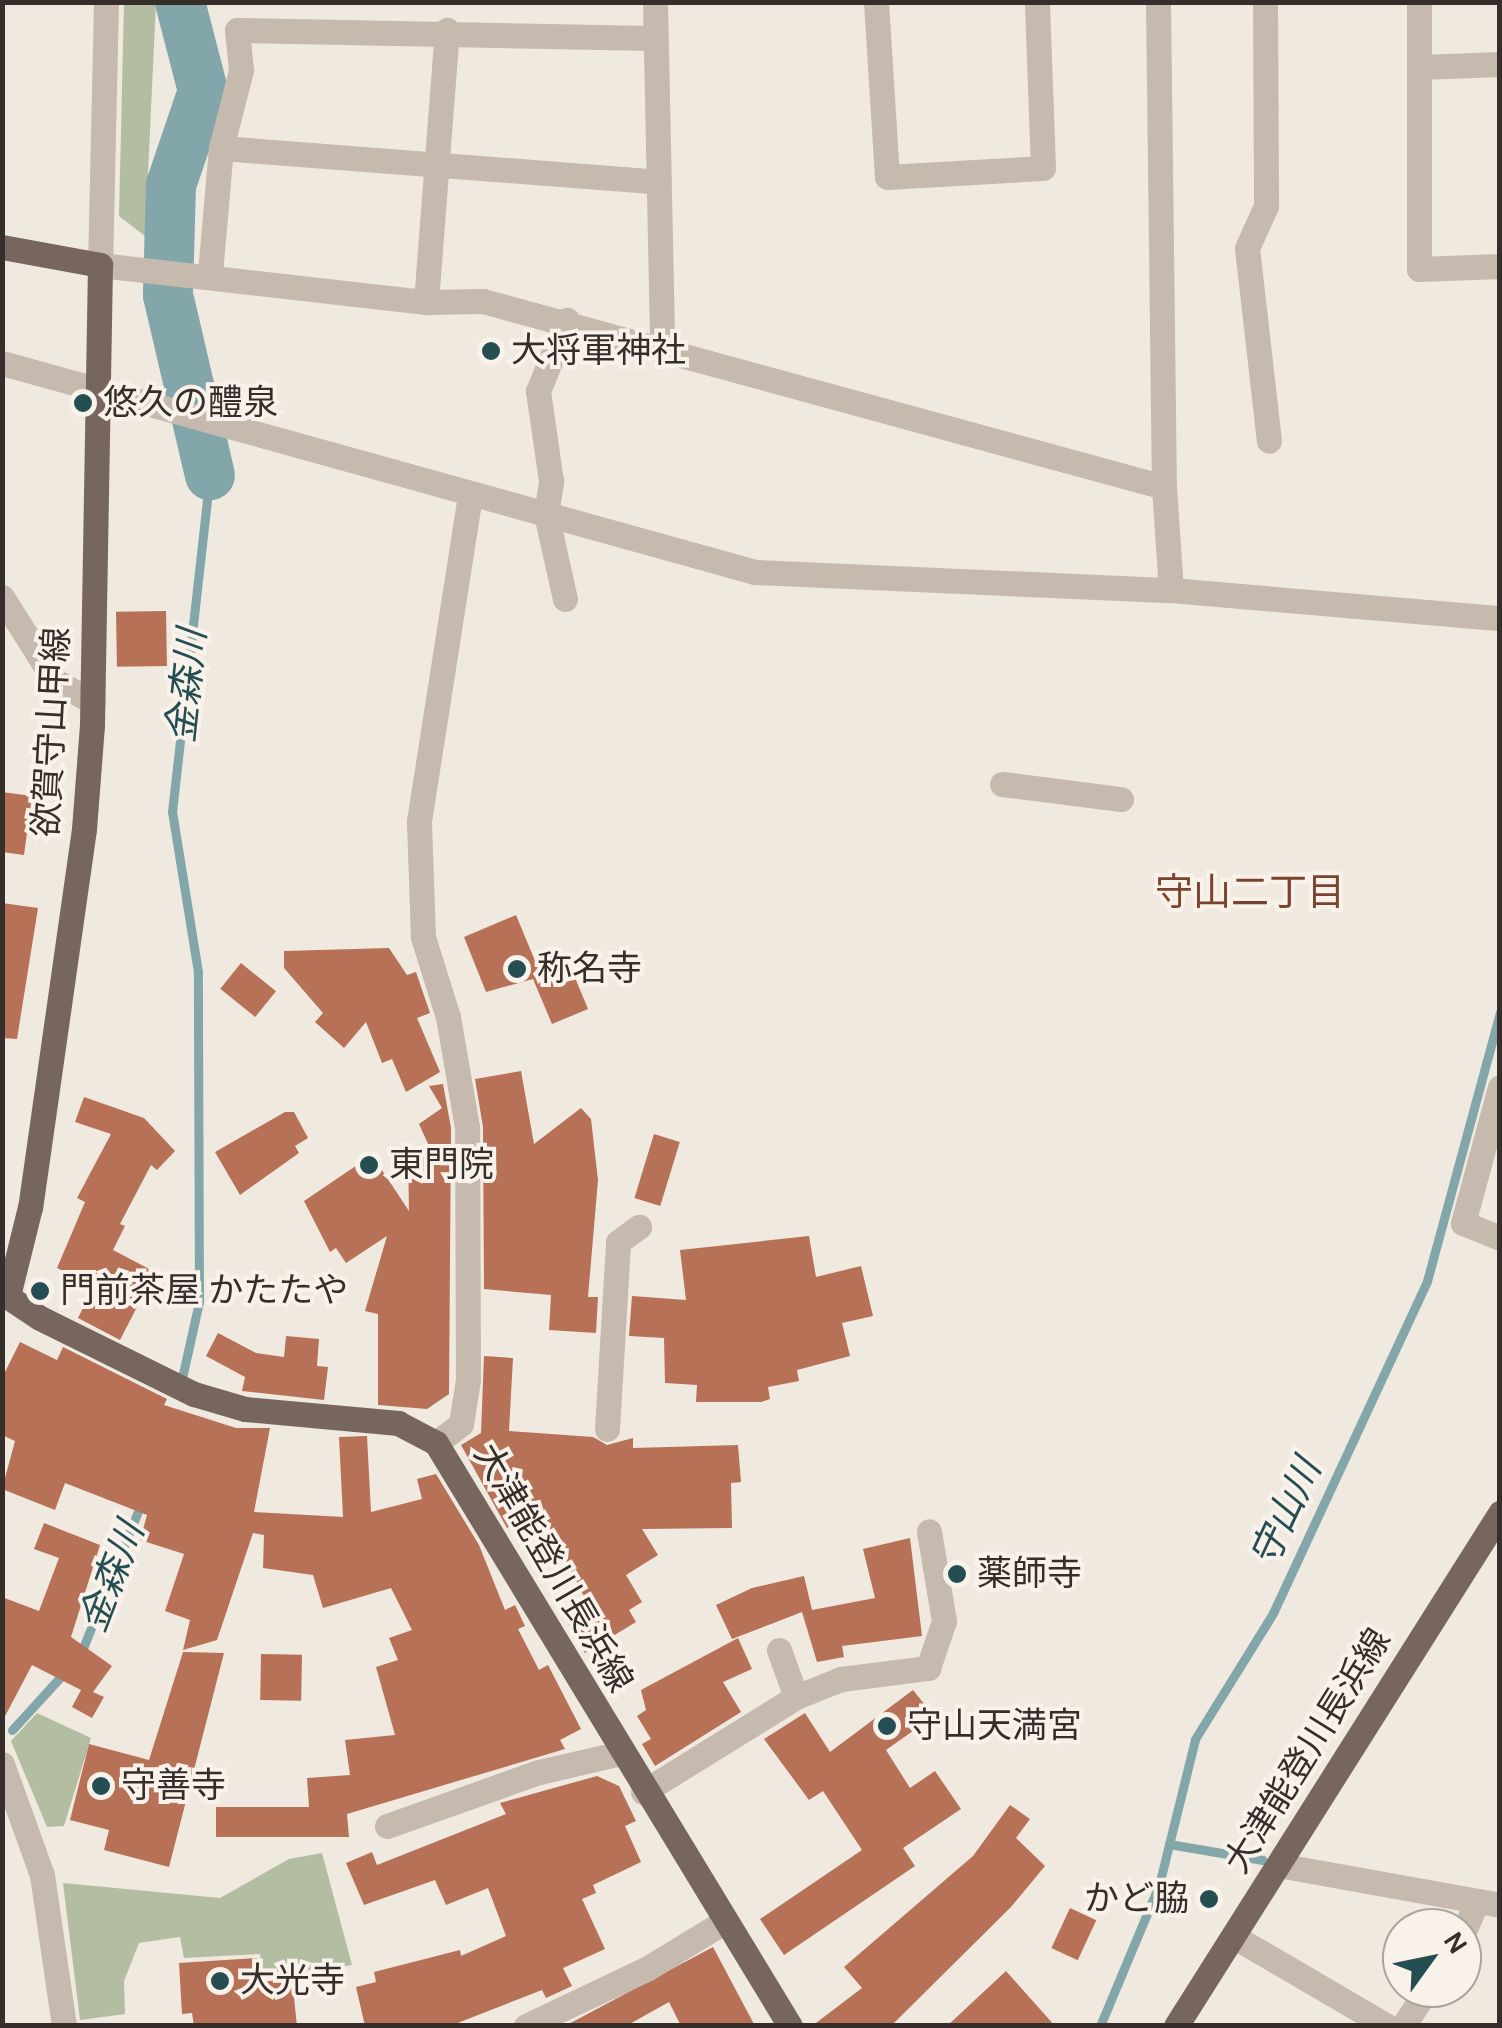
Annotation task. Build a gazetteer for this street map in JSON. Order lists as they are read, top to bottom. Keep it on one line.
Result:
{"streets":{"main road":["欲賀守山甲線","大津能登川長浜線"]},"crossings":[["欲賀守山甲線","大津能登川長浜線"]],"districts":["守山二丁目"],"water":["金森川","守山川"],"places":["大将軍神社","悠久の醴泉","称名寺","東門院","門前茶屋 かたたや","薬師寺","守山天満宮","守善寺","かど脇","大光寺"],"north":"top right"}
